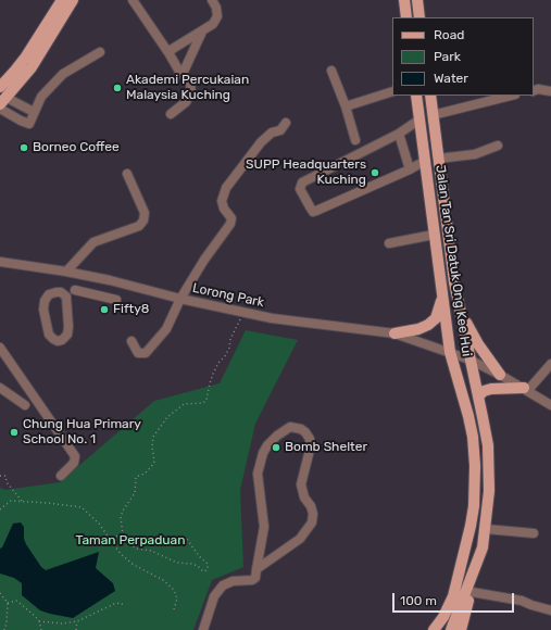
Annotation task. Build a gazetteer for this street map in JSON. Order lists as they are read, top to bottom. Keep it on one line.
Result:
{"streets":{"main road":["Jalan Tan Sri Datuk Ong Kee Hui"],"street":["Lorong Park"]},"crossings":[["Jalan Tan Sri Datuk Ong Kee Hui","Lorong Park"]],"parks":["Taman Perpaduan"],"places":["Akademi Percukaian Malaysia Kuching","Borneo Coffee","SUPP Headquarters Kuching","Fifty8","Chung Hua Primary School No. 1","Bomb Shelter"],"legend":["Road","Park","Water"],"scale_bar":"100 m"}
